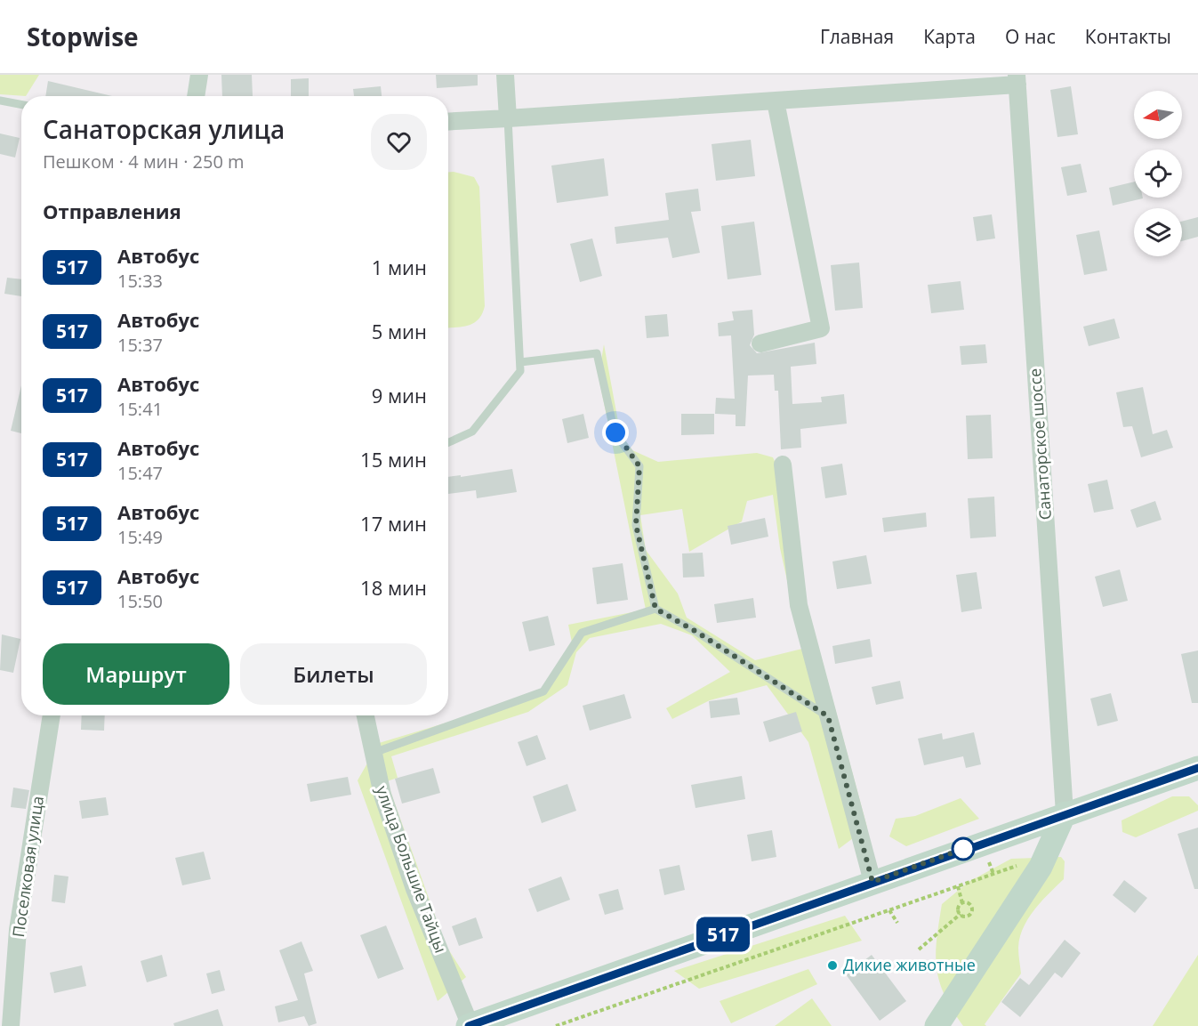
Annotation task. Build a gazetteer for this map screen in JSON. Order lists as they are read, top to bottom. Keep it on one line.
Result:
{"streets":{"street":["Санаторское шоссе","Поселковая улица","улица Большие Тайцы"]},"places":["Дикие животные"],"lines":["bus line 517"],"north":"left","page":{"header":"Stopwise","nav":["Главная","Карта","О нас","Контакты"],"on_map":"517","heading":[["Санаторская улица","Пешком · 4 мин · 250 m"],"Отправления"],"list":[{"mark":"517","name":"Автобус","note":"15:33","value":"1 мин"},{"mark":"517","name":"Автобус","note":"15:37","value":"5 мин"},{"mark":"517","name":"Автобус","note":"15:41","value":"9 мин"},{"mark":"517","name":"Автобус","note":"15:47","value":"15 мин"},{"mark":"517","name":"Автобус","note":"15:49","value":"17 мин"},{"mark":"517","name":"Автобус","note":"15:50","value":"18 мин"}],"buttons":["Маршрут","Билеты"]}}
